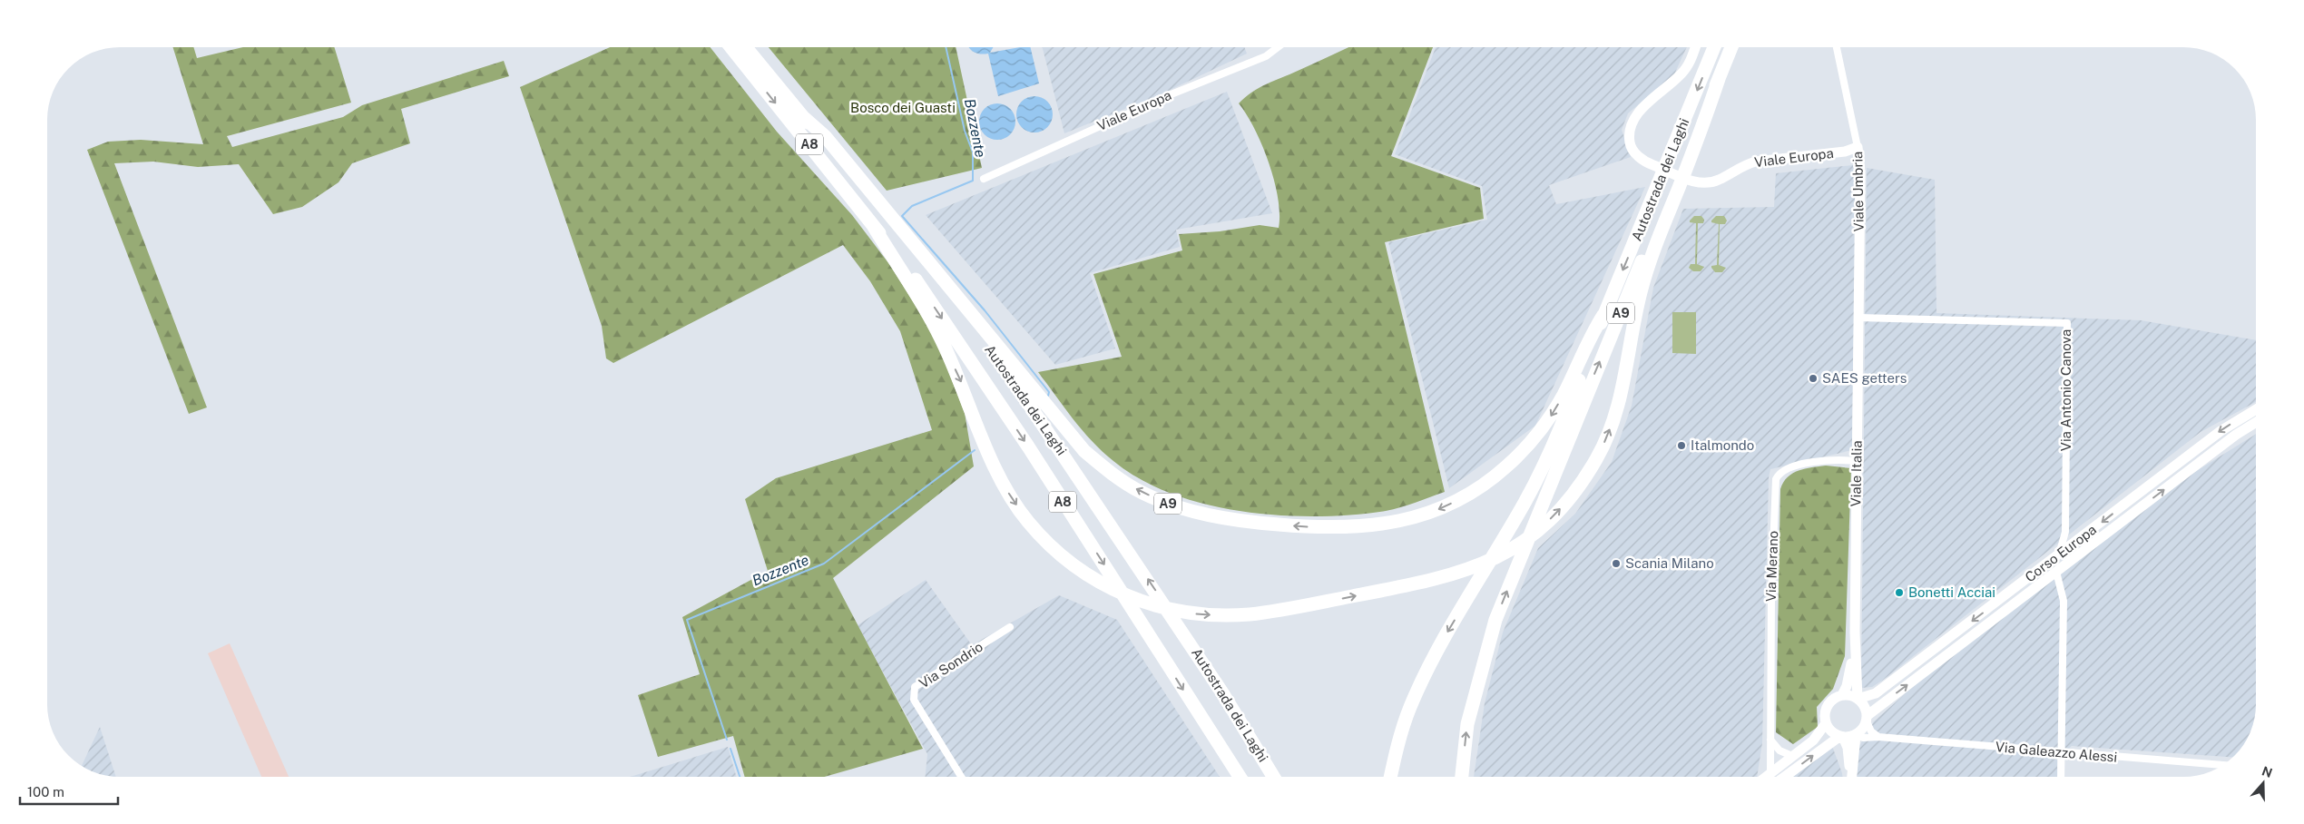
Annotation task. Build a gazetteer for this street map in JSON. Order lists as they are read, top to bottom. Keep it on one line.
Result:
{"streets":{"highway":["A8","Autostrada dei Laghi","A9"],"main road":["Viale Europa","Viale Umbria","Viale Italia","Corso Europa"],"street":["Via Antonio Canova","Via Merano","Via Sondrio","Via Galeazzo Alessi"]},"crossings":[["Viale Europa","Viale Umbria"],["Autostrada dei Laghi","A9"],["Viale Umbria","Via Antonio Canova"],["Viale Umbria","Viale Italia"],["Via Antonio Canova","Viale Italia"],["Via Antonio Canova","Corso Europa"],["Viale Italia","Corso Europa"],["Viale Italia","Via Merano"],["Viale Italia","Via Galeazzo Alessi"],["Corso Europa","Via Galeazzo Alessi"]],"water":["Bozzente"],"parks":["Bosco dei Guasti"],"places":["SAES getters","Italmondo","Scania Milano","Bonetti Acciai"],"scale_bar":"100 m","north":"top"}
